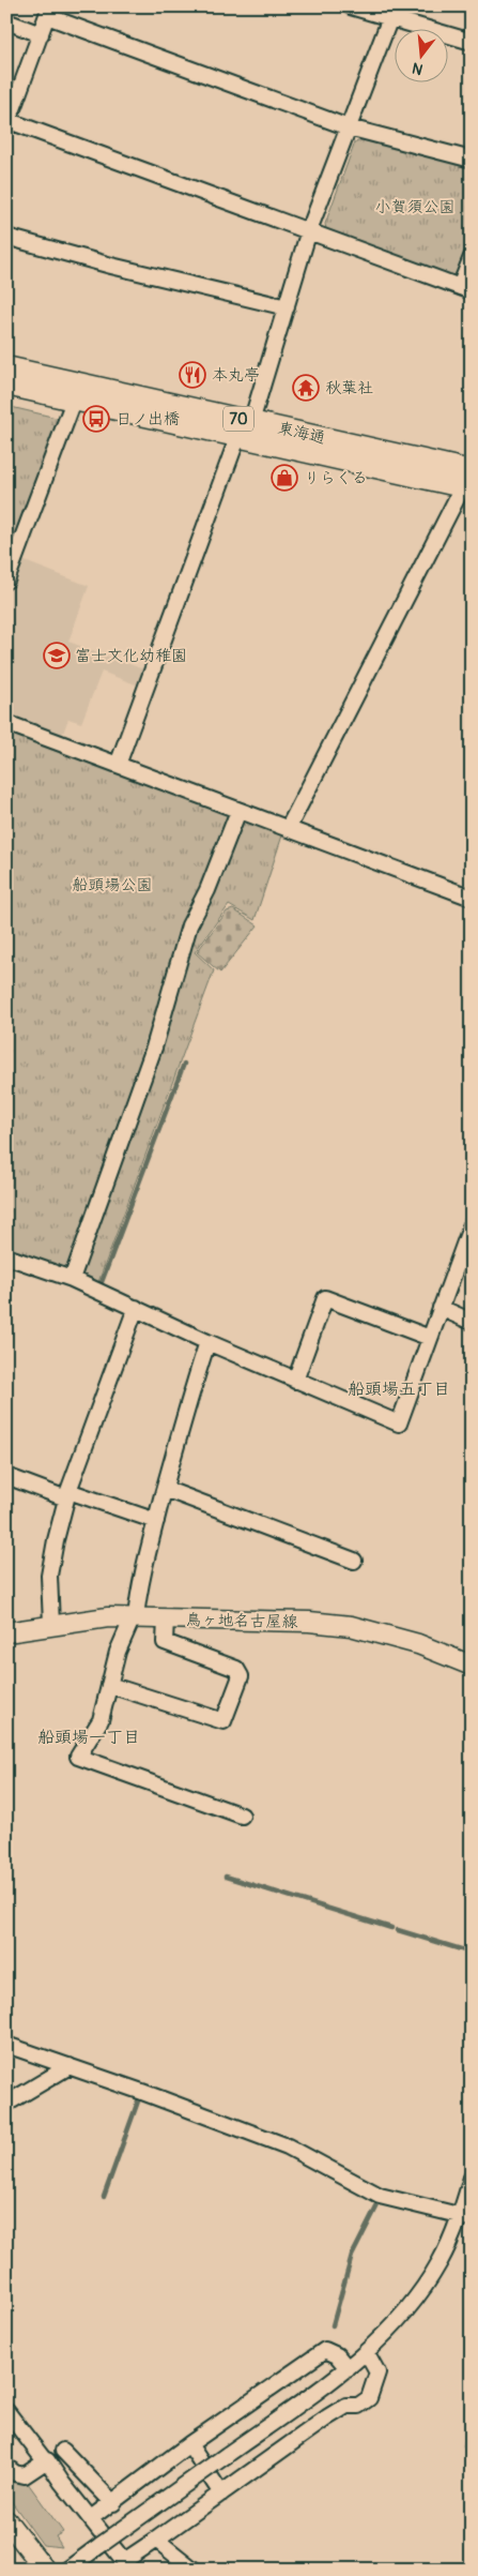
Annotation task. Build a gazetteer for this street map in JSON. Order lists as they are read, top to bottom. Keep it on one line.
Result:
{"streets":{"main road":["70","東海通","鳥ヶ地名古屋線"]},"districts":["船頭場五丁目","船頭場一丁目"],"parks":["小賀須公園","船頭場公園"],"places":{"restaurant":["本丸亭"],"temple":["秋葉社"],"bus stop":["日ノ出橋"],"shop":["りらくる"],"school or university":["富士文化幼稚園"]},"north":"bottom"}
